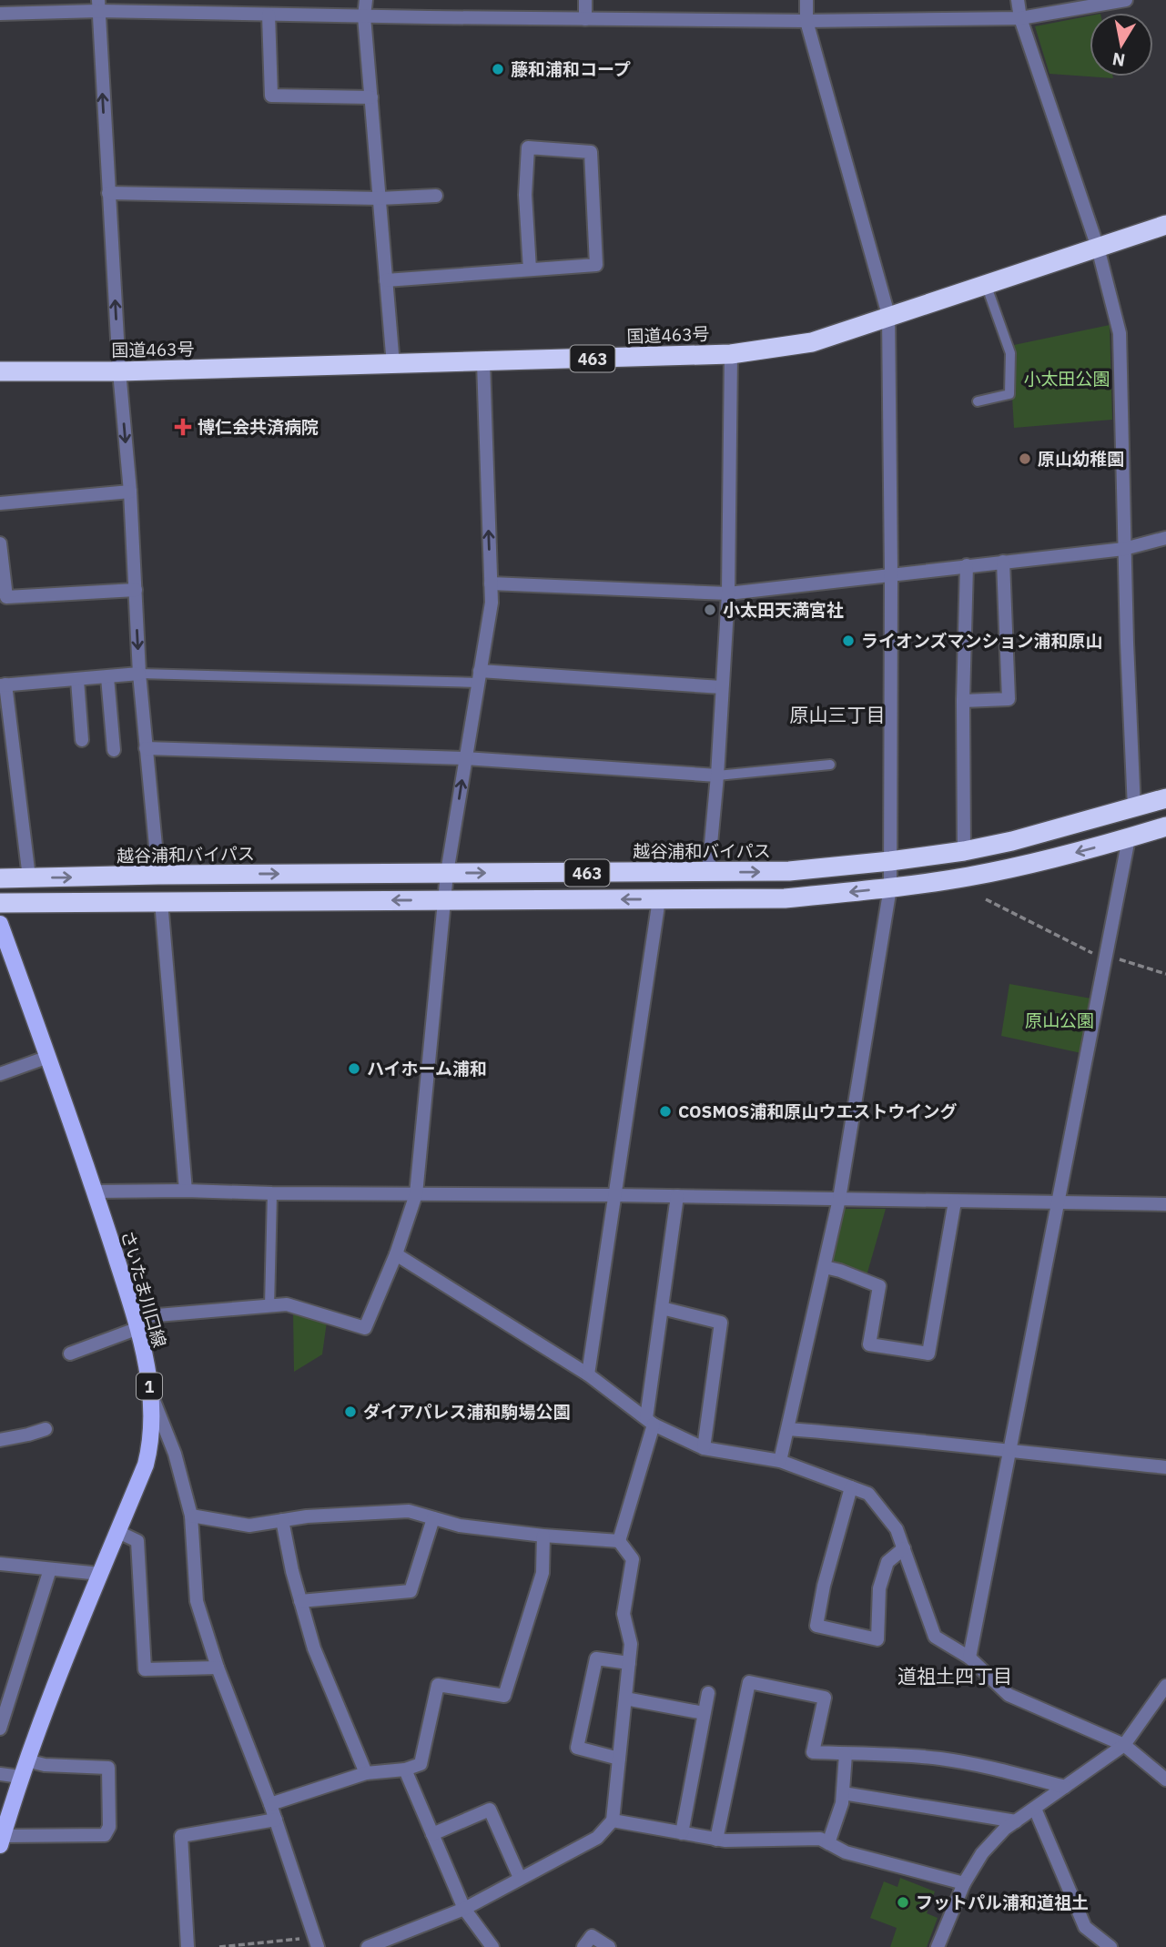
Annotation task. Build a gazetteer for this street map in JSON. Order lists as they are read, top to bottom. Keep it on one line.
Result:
{"streets":{"highway":["国道463号","463","越谷浦和バイパス"],"main road":["さいたま川口線","1"]},"districts":["原山三丁目","道祖土四丁目"],"parks":["小太田公園","原山公園"],"places":{"other":["藤和浦和コープ","原山幼稚園","小太田天満宮社","ライオンズマンション浦和原山","ハイホーム浦和","COSMOS浦和原山ウエストウイング","ダイアパレス浦和駒場公園","フットパル浦和道祖土"],"health":["博仁会共済病院"]},"north":"bottom"}
